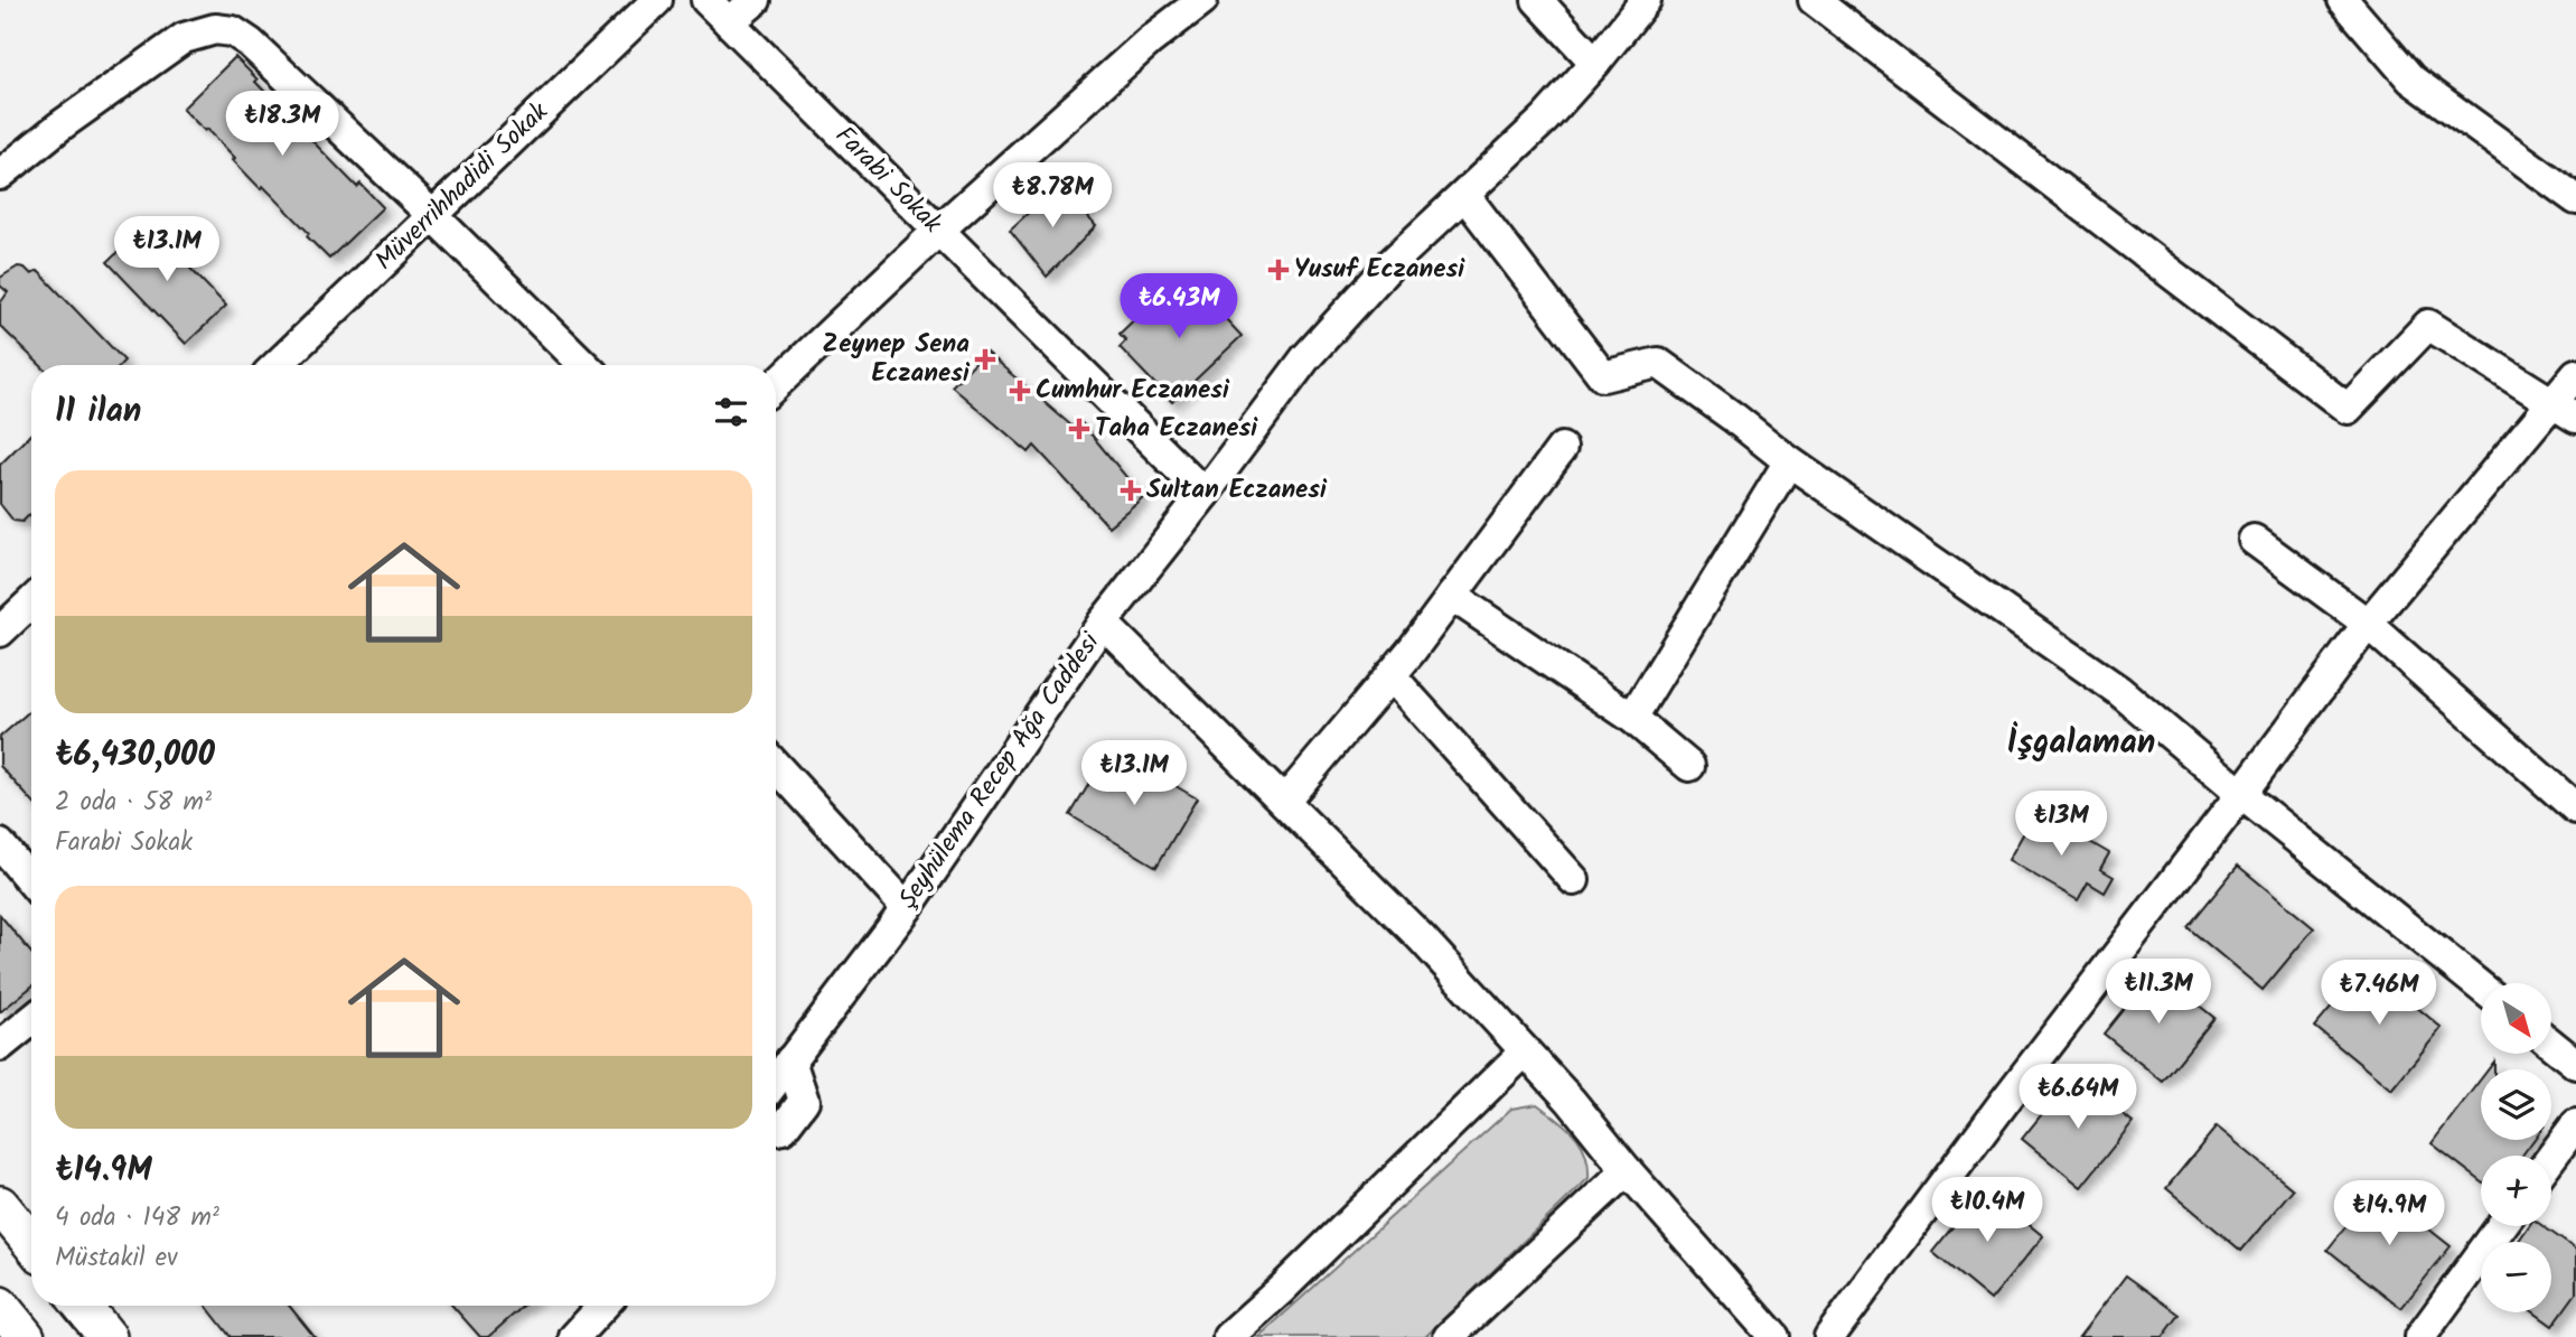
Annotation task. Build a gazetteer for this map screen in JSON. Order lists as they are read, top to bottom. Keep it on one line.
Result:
{"streets":{"street":["Farabi Sokak","Müverrihhadidi Sokak","Şeyhülema Recep Ağa Caddesi"]},"crossings":[["Farabi Sokak","Şeyhülema Recep Ağa Caddesi"]],"districts":["İşgalaman"],"places":{"health":["Yusuf Eczanesi","Zeynep Sena Eczanesi","Cumhur Eczanesi","Taha Eczanesi","Sultan Eczanesi"]},"north":"bottom right","page":{"price":["₺18.3M","₺8.78M","₺13.1M","₺6.43M","₺13.1M","₺13M","₺11.3M","₺7.46M","₺6.64M","₺10.4M","₺14.9M"],"heading":"11 ilan","list":[{"name":"₺6,430,000","note":"2 oda · 58 m² · Farabi Sokak"},{"name":"₺14.9M","note":"4 oda · 148 m² · Müstakil ev"}],"map_buttons":["+","−"]}}
